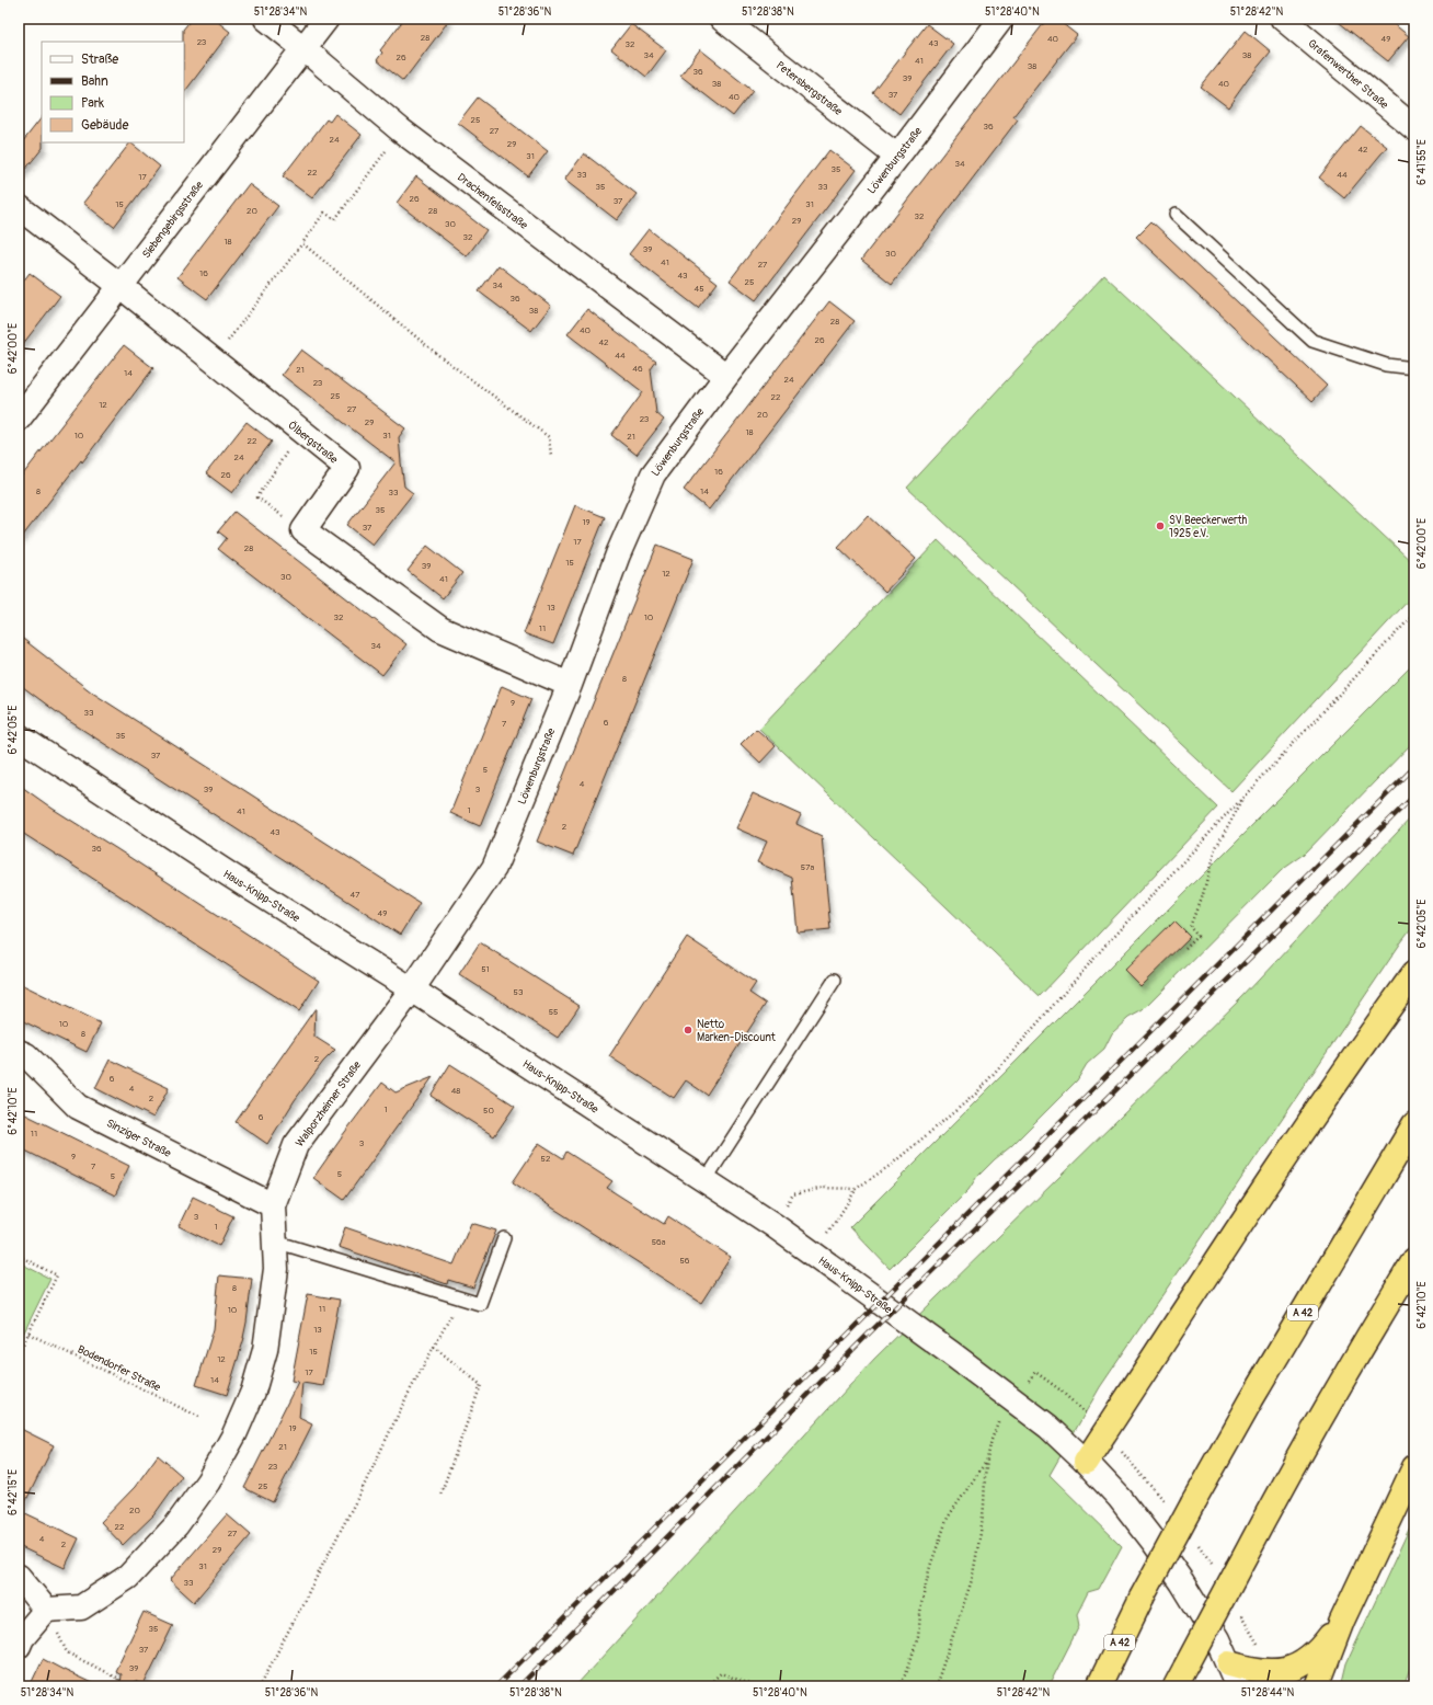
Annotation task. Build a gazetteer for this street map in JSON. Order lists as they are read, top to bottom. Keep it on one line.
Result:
{"streets":{"highway":["A 42"],"street":["Grafenwerther Straße","Petersbergstraße","Löwenburgstraße","Drachenfelsstraße","Siebengebirgsstraße","Ölbergstraße","Haus-Knipp-Straße","Walporzheimer Straße","Sinziger Straße"],"path":["Bodendorfer Straße"]},"crossings":[["Petersbergstraße","Löwenburgstraße"],["Löwenburgstraße","Drachenfelsstraße"],["Löwenburgstraße","Haus-Knipp-Straße"],["Löwenburgstraße","Walporzheimer Straße"],["Drachenfelsstraße","Siebengebirgsstraße"],["Siebengebirgsstraße","Ölbergstraße"],["Haus-Knipp-Straße","Walporzheimer Straße"],["Walporzheimer Straße","Sinziger Straße"]],"places":["SV Beeckerwerth 1925 e.V.","Netto Marken-Discount"],"house_numbers":["28","40","49","23","43","32","34","38","26","41","38","36","39","38","40","37","40","25","36","27","24","29","42","31","34","35","22","33","44","17","35","33","26","37","15","31","20","28","32","29","30","32","18","39","30","41","27","16","43","25","34","45","36","38","28","40","26","42","44","46","21","14","24","23","25","22","12","27","20","23","29","18","10","31","21","22","24","16","26","8","14","33","35","19","37","17","28","15","39","12","30","41","13","32","10","11","34","8","9","33","6","7","35","37","5","4","39","3","1","41","2","43","36","57a","47","49","51","53","55","10","8","2","6","4","48","2","1","50","6","11","3","9","52","7","5","5","3","1","56a","56","8","11","10","13","15","12","17","14","19","21","23","25","20","22","27","4","2","29","31","33","35","37","39"],"legend":["Straße","Bahn","Park","Gebäude"],"coordinates":["51°28'34\"N","51°28'36\"N","51°28'38\"N","51°28'40\"N","51°28'42\"N","6°41'55\"E","6°42'00\"E","6°42'05\"E","6°42'10\"E","6°42'15\"E","51°28'44\"N"]}
